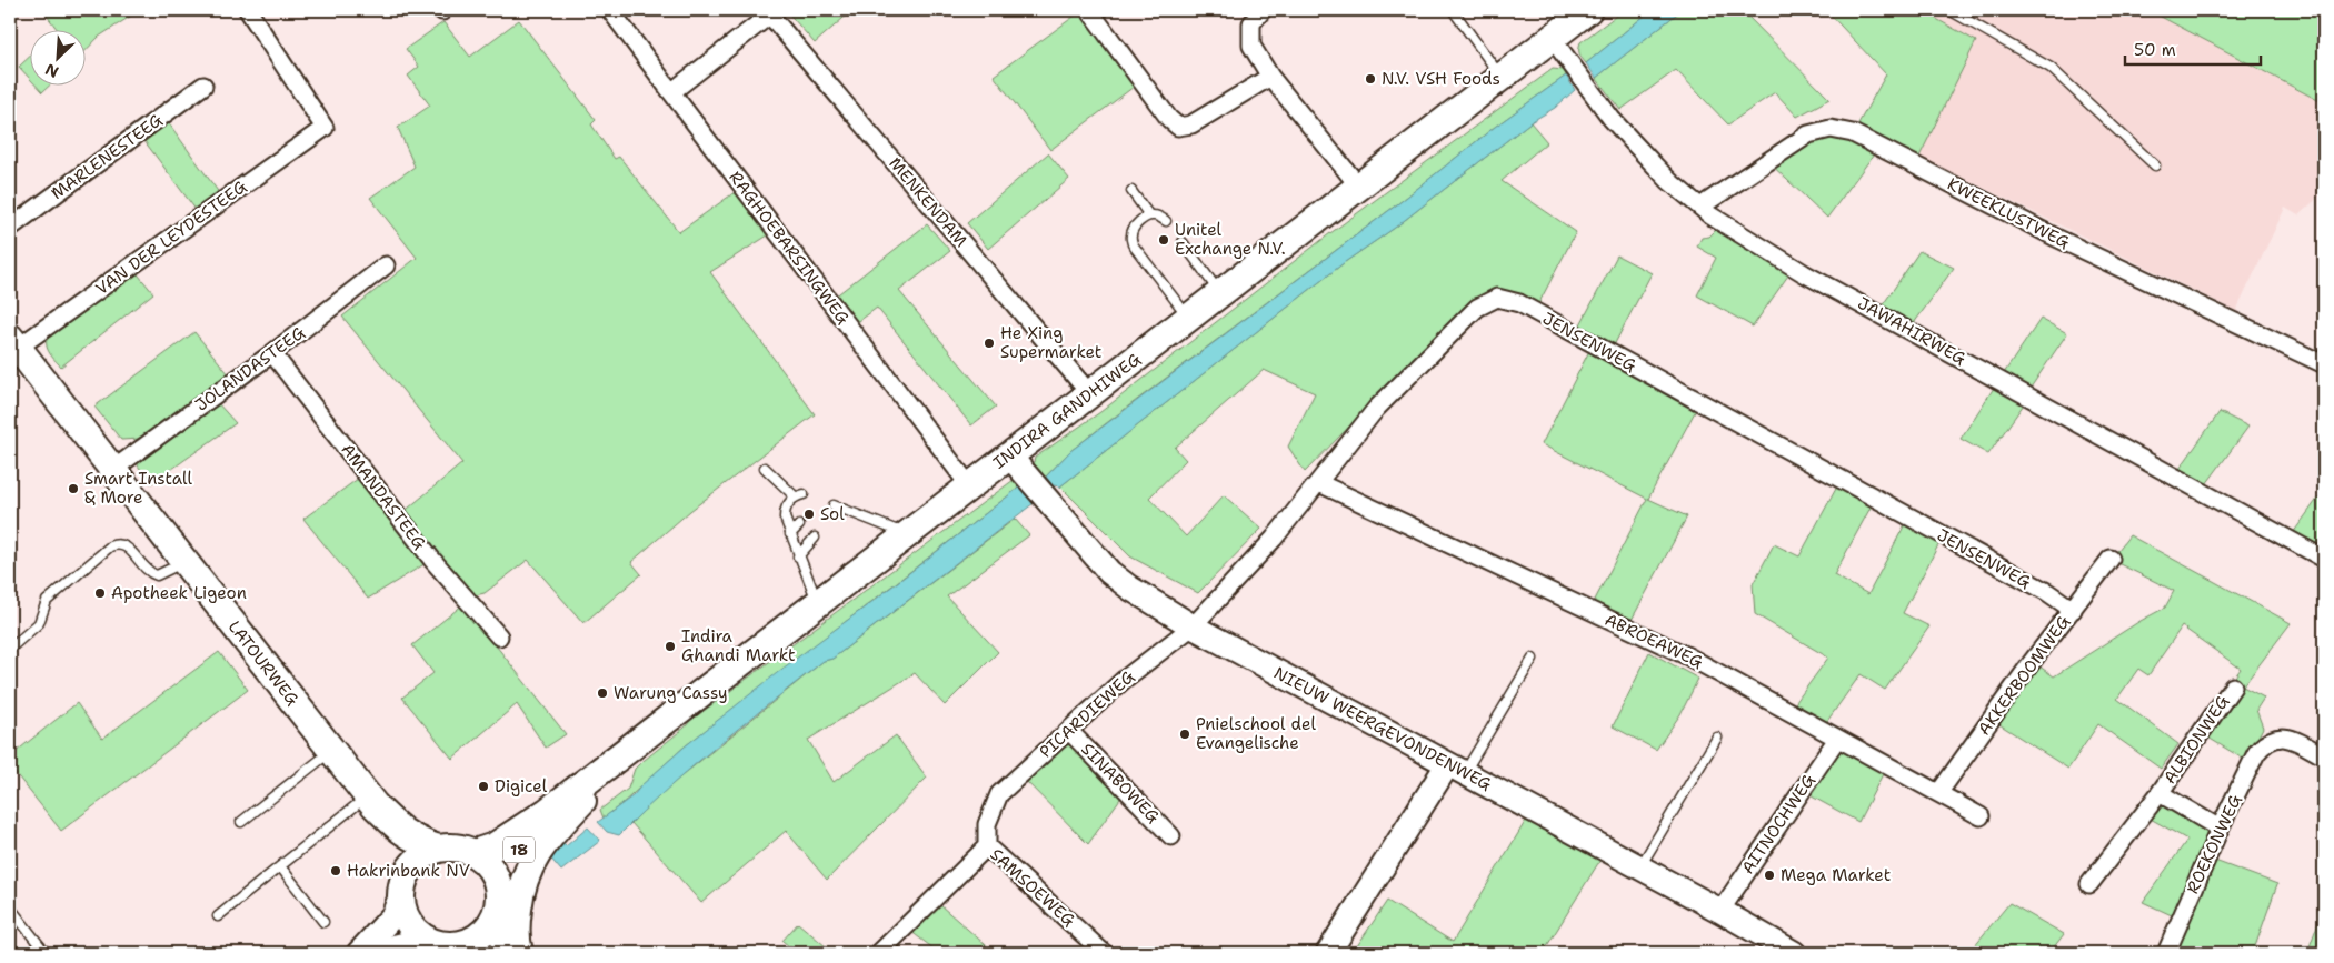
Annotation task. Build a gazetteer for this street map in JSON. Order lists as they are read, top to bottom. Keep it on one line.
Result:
{"streets":{"main road":["INDIRA GANDHIWEG","LATOURWEG","18"],"street":["MARLENESTEEG","MENKENDAM","KWEEKLUSTWEG","VAN DER LEYDESTEEG","RAGHOEBARSINGWEG","JAWAHIRWEG","JENSENWEG","JOLANDASTEEG","AMANDASTEEG","ABROEAWEG","AKKERBOOMWEG","PICARDIEWEG","NIEUW WEERGEVONDENWEG","ALBIONWEG","SINABOWEG","AITNOCHWEG","ROEKONWEG","SAMSOEWEG"]},"crossings":[["MENKENDAM","INDIRA GANDHIWEG"],["KWEEKLUSTWEG","JAWAHIRWEG"],["VAN DER LEYDESTEEG","LATOURWEG"],["RAGHOEBARSINGWEG","INDIRA GANDHIWEG"],["JAWAHIRWEG","INDIRA GANDHIWEG"],["JENSENWEG","ABROEAWEG"],["JENSENWEG","AKKERBOOMWEG"],["JENSENWEG","PICARDIEWEG"],["JENSENWEG","NIEUW WEERGEVONDENWEG"],["JOLANDASTEEG","AMANDASTEEG"],["JOLANDASTEEG","LATOURWEG"],["INDIRA GANDHIWEG","LATOURWEG"],["INDIRA GANDHIWEG","NIEUW WEERGEVONDENWEG"],["ABROEAWEG","AKKERBOOMWEG"],["ABROEAWEG","AITNOCHWEG"],["PICARDIEWEG","NIEUW WEERGEVONDENWEG"],["PICARDIEWEG","SINABOWEG"],["PICARDIEWEG","SAMSOEWEG"],["NIEUW WEERGEVONDENWEG","AITNOCHWEG"],["ALBIONWEG","ROEKONWEG"]],"places":["N.V. VSH Foods","Unitel Exchange N.V.","He Xing Supermarket","Smart Install & More","Sol","Apotheek Ligeon","Indira Ghandi Markt","Warung Cassy","Pnielschool del Evangelische","Digicel","Hakrinbank NV","Mega Market"],"scale_bar":"50 m","north":"bottom left"}
